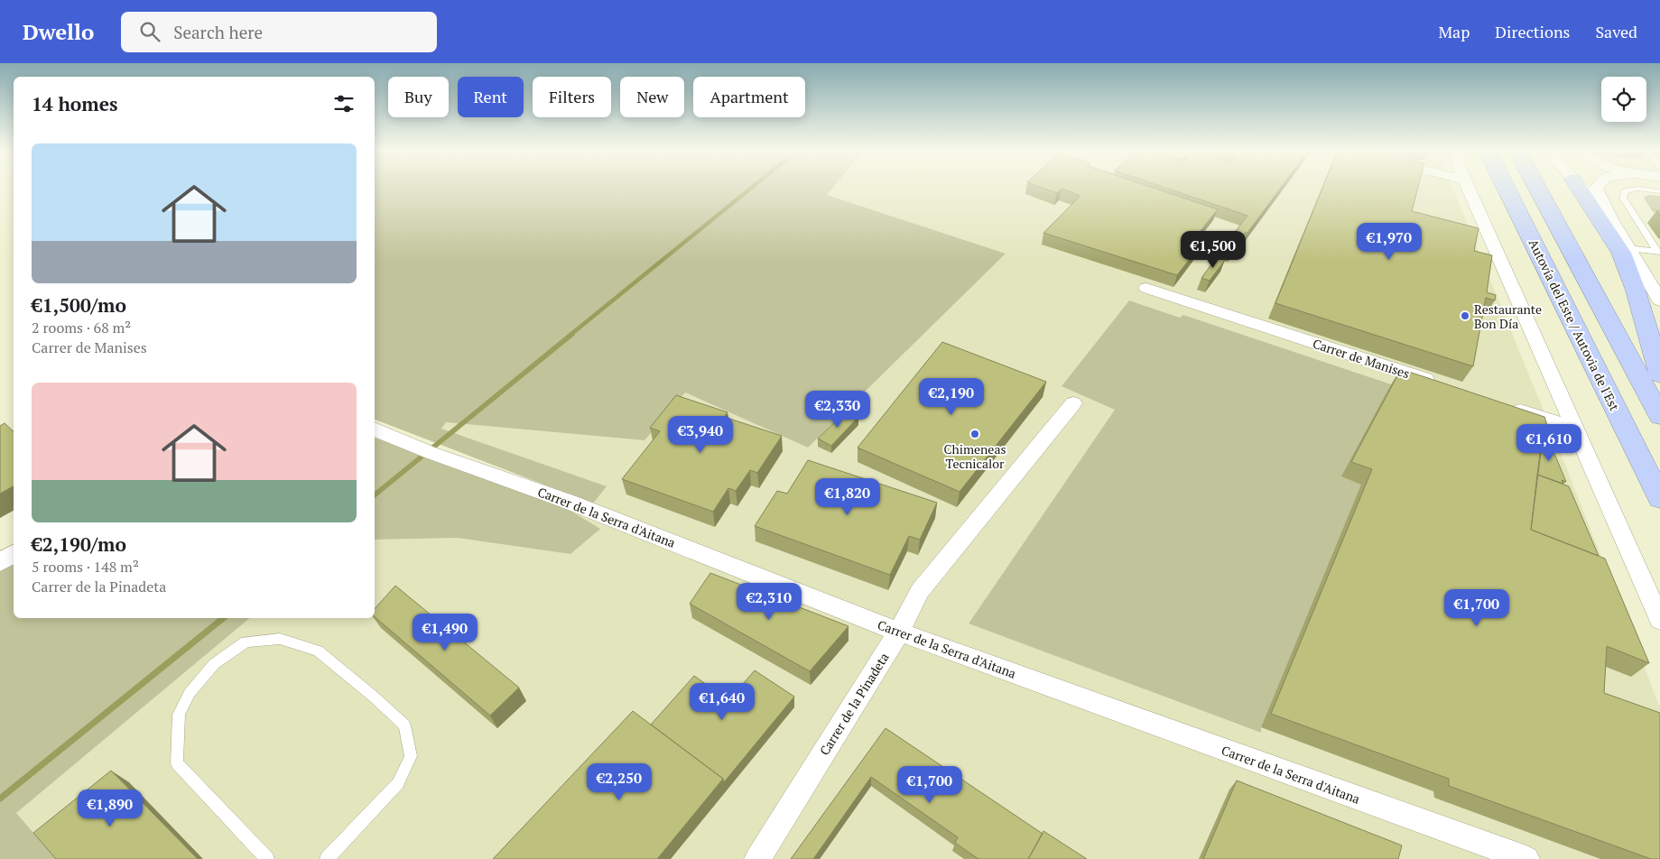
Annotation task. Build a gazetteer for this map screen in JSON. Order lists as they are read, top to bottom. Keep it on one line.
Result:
{"streets":{"highway":["Autovía del Este / Autovia de l'Est"],"street":["Carrer de Manises","Carrer de la Serra d'Aitana","Carrer de la Pinadeta"]},"crossings":[["Carrer de la Serra d'Aitana","Carrer de la Pinadeta"]],"places":["Restaurante Bon Día","Chimeneas Tecnicalor"],"page":{"header":"Dwello","search":"Search here","nav":["Map","Directions","Saved"],"chip":["Buy","Rent","Filters","New","Apartment"],"heading":"14 homes","list":[{"name":"€1,500/mo","note":"2 rooms · 68 m² · Carrer de Manises"},{"name":"€2,190/mo","note":"5 rooms · 148 m² · Carrer de la Pinadeta"}],"price":["€1,970","€1,500","€2,190","€2,330","€3,940","€1,610","€1,820","€2,310","€1,700","€1,490","€1,640","€2,250","€1,700","€1,890"]}}
